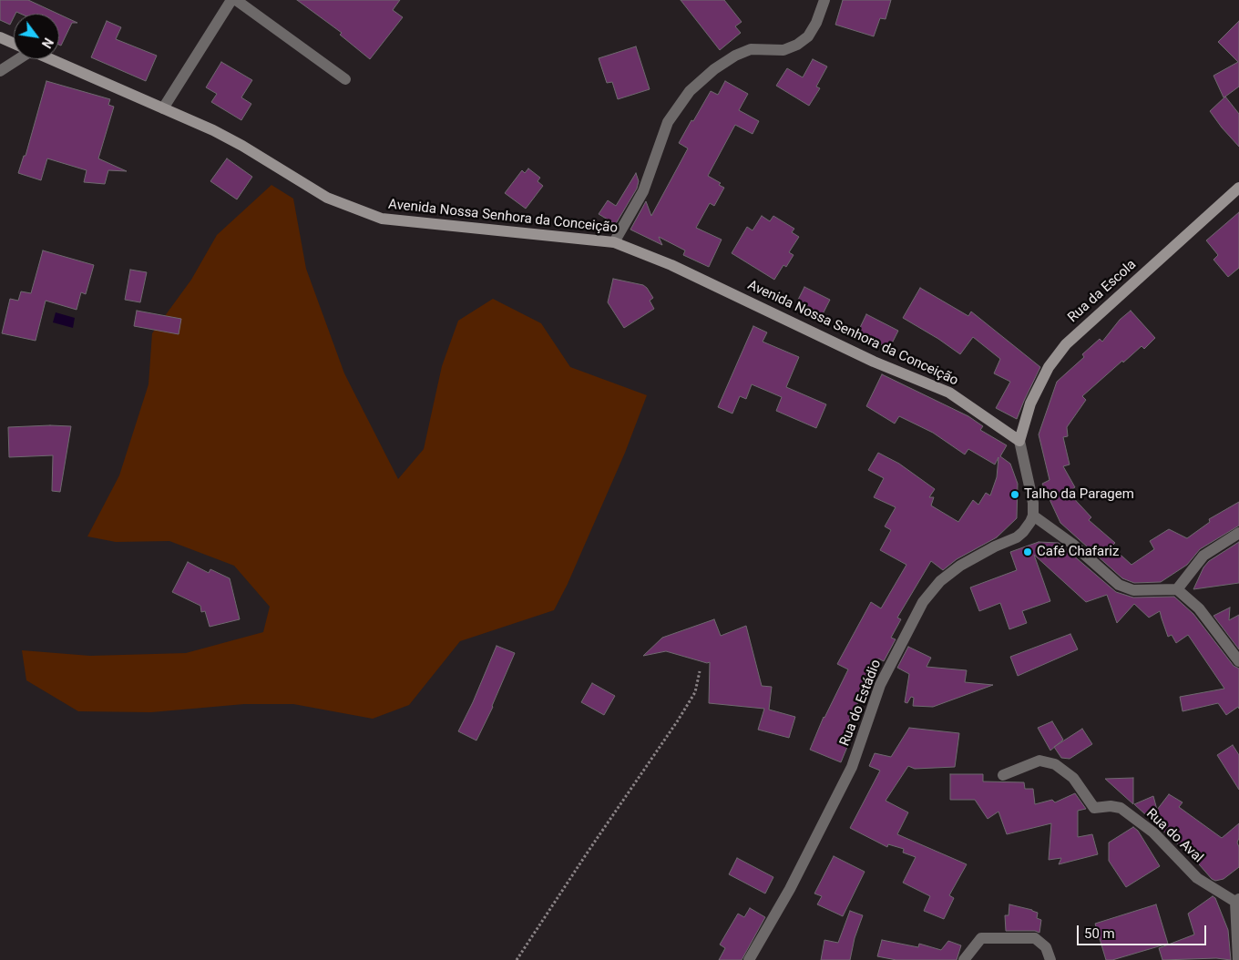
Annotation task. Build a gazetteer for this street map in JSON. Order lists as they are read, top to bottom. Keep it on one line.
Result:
{"streets":{"street":["Avenida Nossa Senhora da Conceição","Rua da Escola","Rua do Estádio","Rua do Aval"]},"crossings":[["Avenida Nossa Senhora da Conceição","Rua da Escola"]],"places":["Talho da Paragem","Café Chafariz"],"scale_bar":"50 m","north":"bottom right"}
